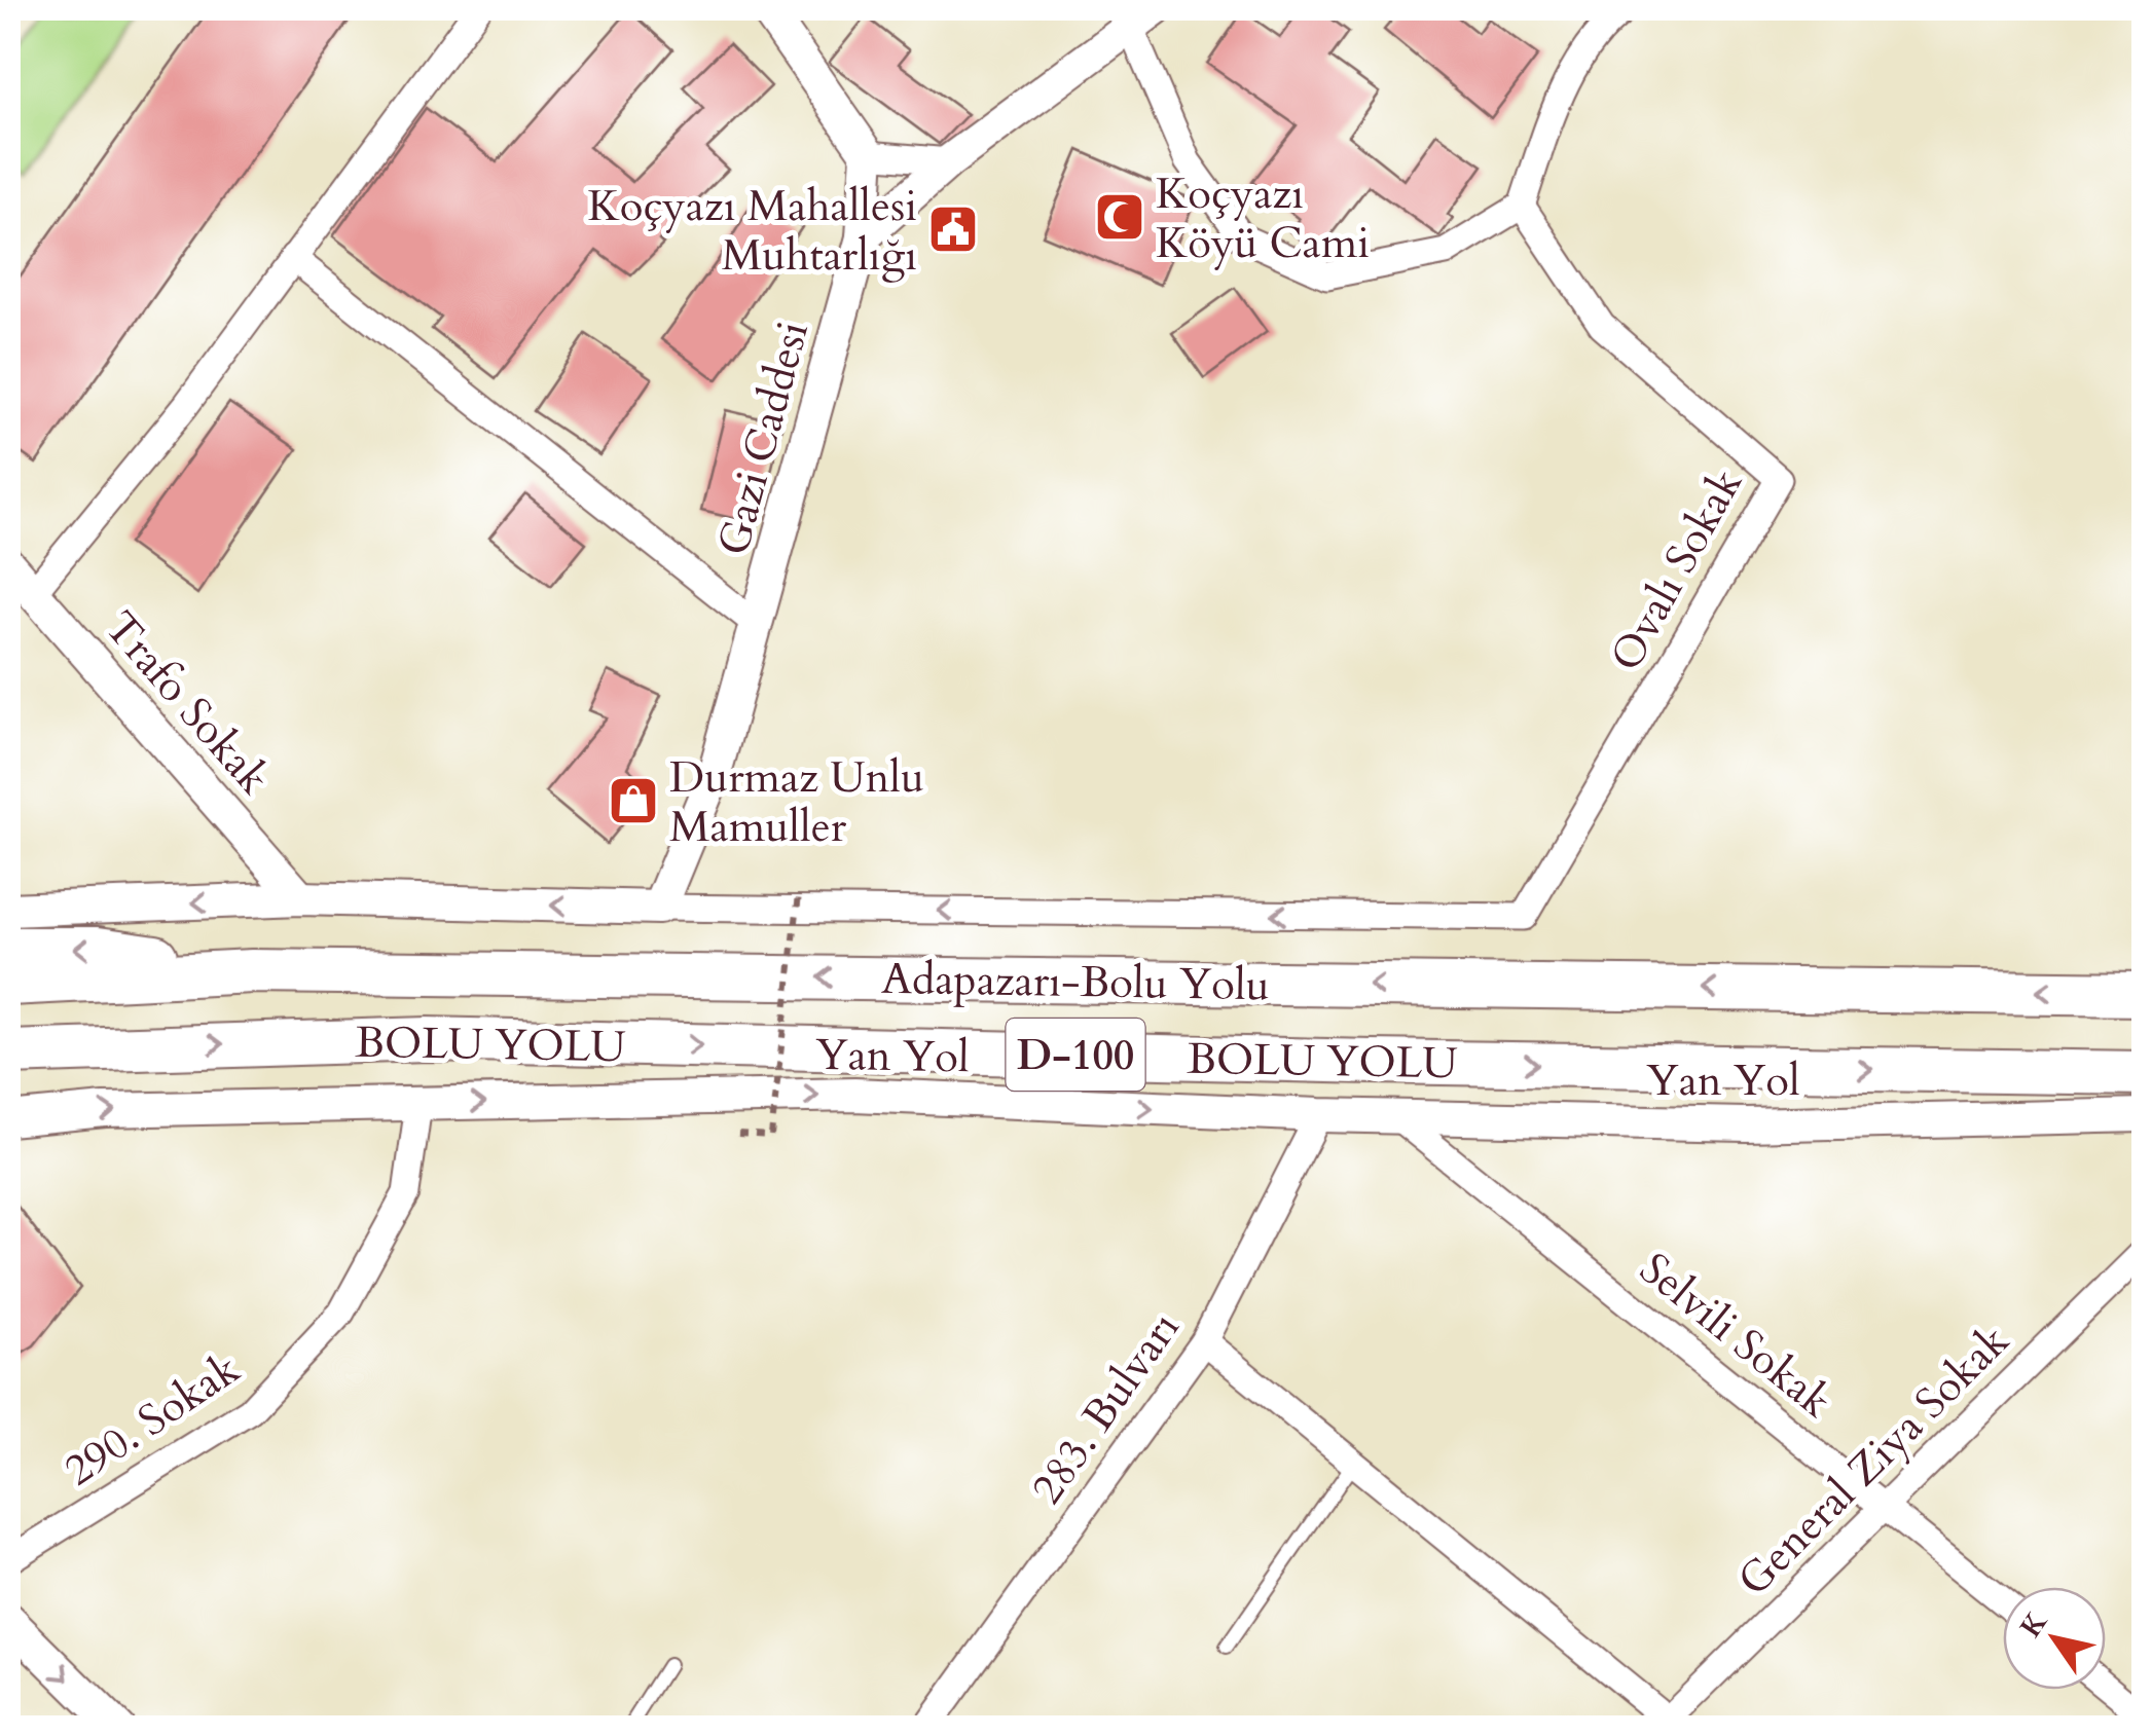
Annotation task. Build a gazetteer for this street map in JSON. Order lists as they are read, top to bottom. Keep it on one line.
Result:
{"streets":{"highway":["Adapazarı-Bolu Yolu","BOLU YOLU","D-100"],"street":["Gazi Caddesi","Ovalı Sokak","Trafo Sokak","Yan Yol","Selvili Sokak","283. Bulvarı","290. Sokak","General Ziya Sokak"]},"crossings":[["Gazi Caddesi","Ovalı Sokak"],["Yan Yol","Selvili Sokak"],["Yan Yol","283. Bulvarı"],["Yan Yol","290. Sokak"],["Selvili Sokak","General Ziya Sokak"]],"one_way":["Adapazarı-Bolu Yolu","BOLU YOLU"],"places":{"mosque":["Koçyazı Köyü Cami"],"public building":["Koçyazı Mahallesi Muhtarlığı"],"shop":["Durmaz Unlu Mamuller"]},"north":"top left"}
